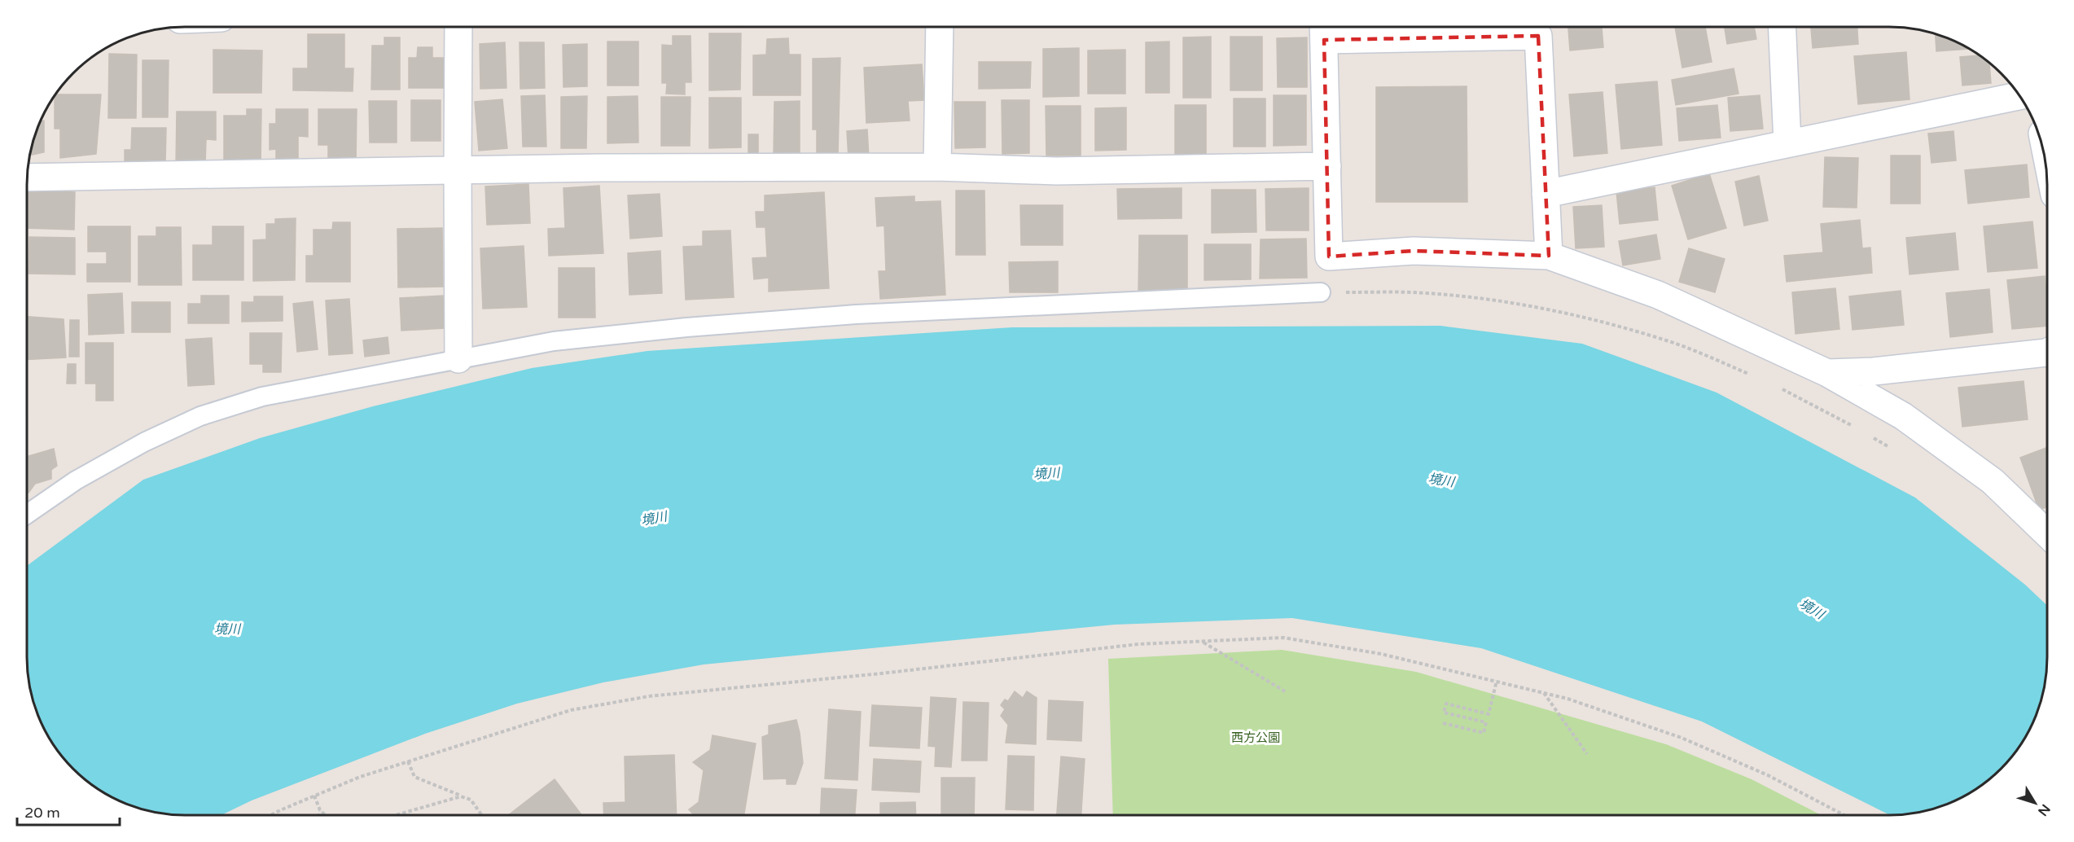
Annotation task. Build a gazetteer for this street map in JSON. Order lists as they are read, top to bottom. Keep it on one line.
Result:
{"water":["境川"],"parks":["西方公園"],"scale_bar":"20 m","north":"bottom right"}
